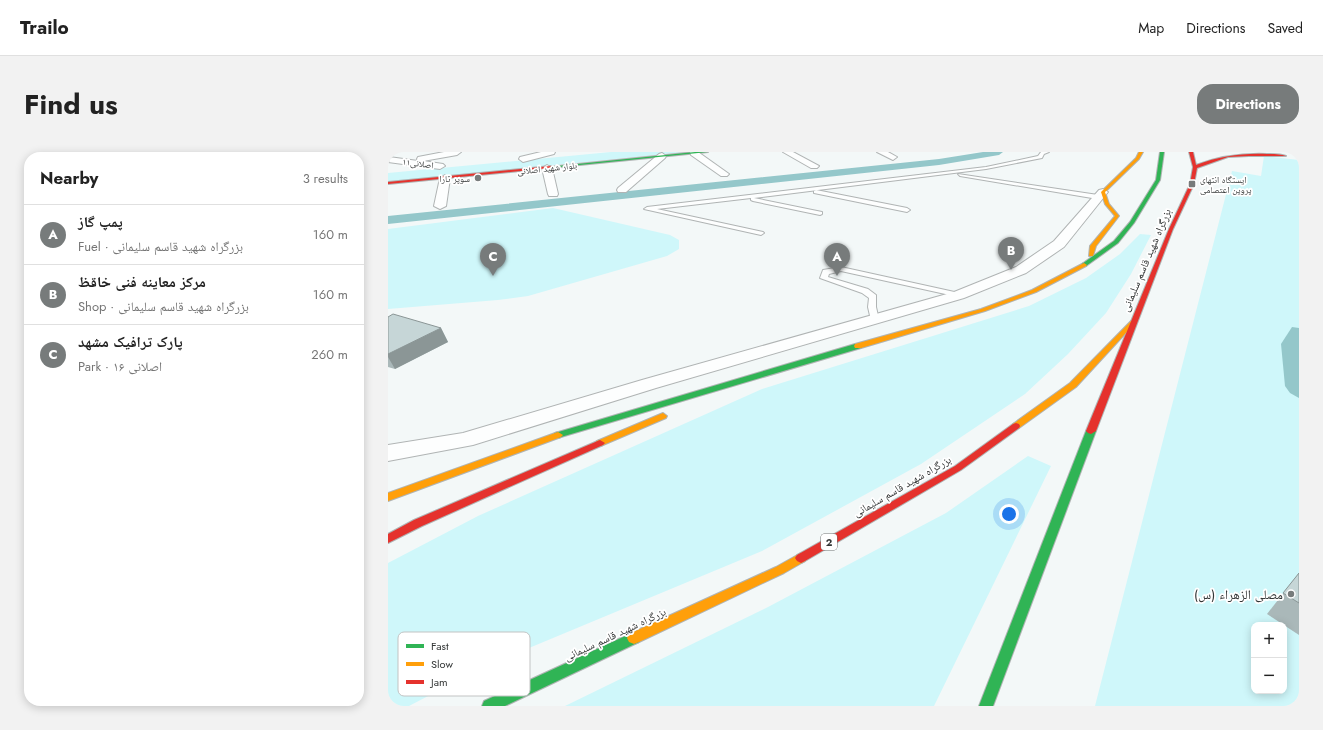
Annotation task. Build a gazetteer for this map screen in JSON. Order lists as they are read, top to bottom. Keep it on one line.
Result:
{"streets":{"main road":["بلوار شهید اصلانی","بزرگراه شهید قاسم سلیمانی","2"],"street":["اصلانی۱۱"]},"places":{"other":["سوپر تارا","مصلی الزهراء (س)"],"transit":["ایستگاه انتهای پروین اعتصامی"]},"legend":["Fast","Slow","Jam"],"page":{"header":"Trailo","nav":["Map","Directions","Saved"],"title":"Find us","buttons":"Directions","heading":["Nearby","3 results"],"list":[{"mark":"A","name":"پمپ گاز","note":"Fuel · بزرگراه شهید قاسم سلیمانی","value":"160 m"},{"mark":"B","name":"مرکز معاینه فنی خاقظ","note":"Shop · بزرگراه شهید قاسم سلیمانی","value":"160 m"},{"mark":"C","name":"پارک ترافیک مشهد","note":"Park · اصلانی ۱۶","value":"260 m"}],"pins":["B","A","C"],"map_buttons":["+","−"]}}
